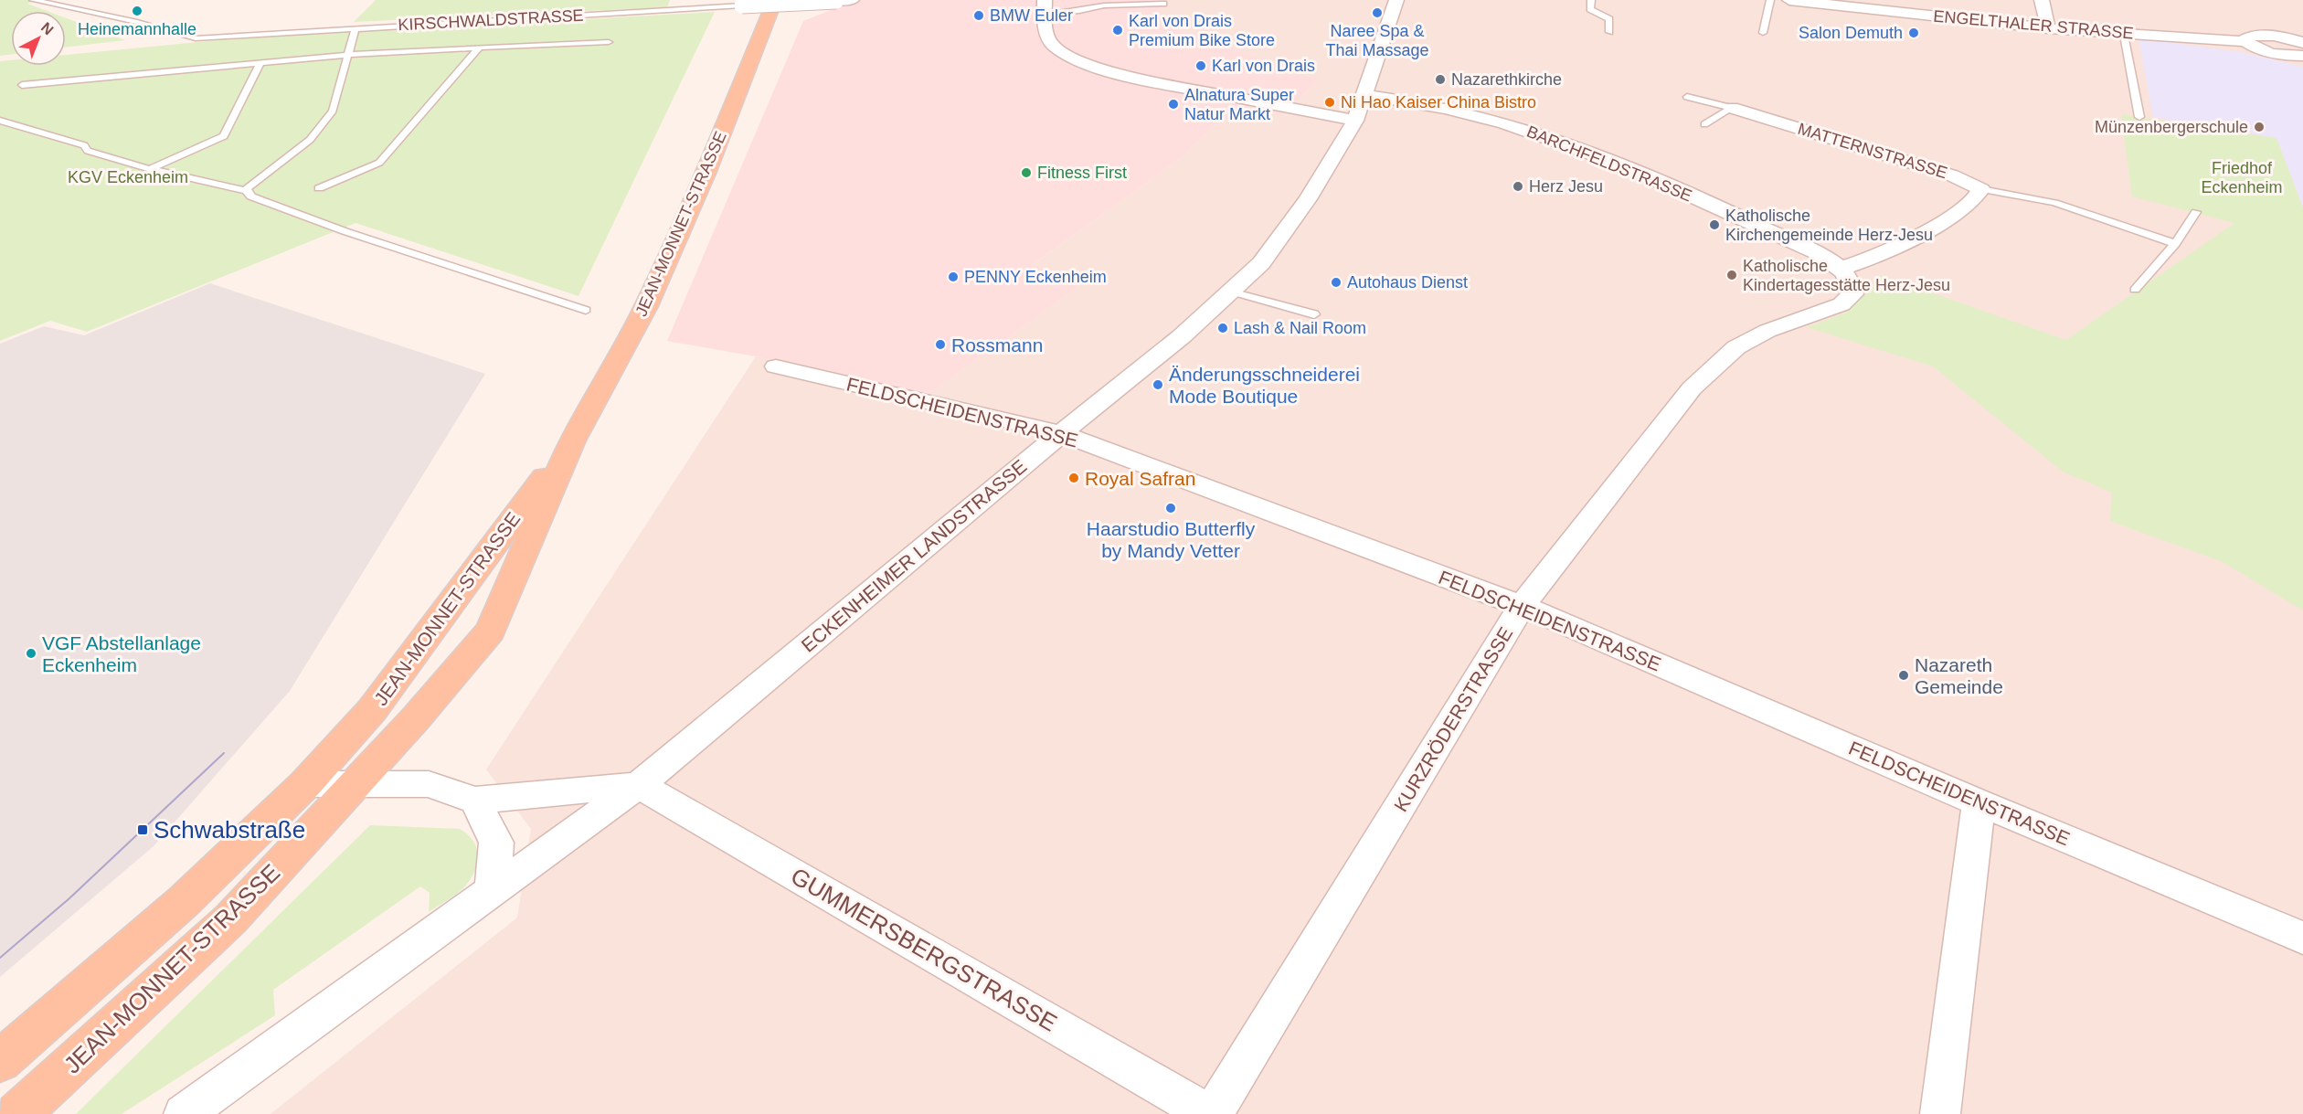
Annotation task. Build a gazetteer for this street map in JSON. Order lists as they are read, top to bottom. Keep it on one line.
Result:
{"streets":{"main road":["JEAN-MONNET-STRASSE"],"street":["KIRSCHWALDSTRASSE","ENGELTHALER STRASSE","MATTERNSTRASSE","BARCHFELDSTRASSE","FELDSCHEIDENSTRASSE","ECKENHEIMER LANDSTRASSE","KURZRÖDERSTRASSE","GUMMERSBERGSTRASSE"]},"crossings":[["BARCHFELDSTRASSE","ECKENHEIMER LANDSTRASSE"],["BARCHFELDSTRASSE","KURZRÖDERSTRASSE"],["FELDSCHEIDENSTRASSE","ECKENHEIMER LANDSTRASSE"],["FELDSCHEIDENSTRASSE","KURZRÖDERSTRASSE"],["ECKENHEIMER LANDSTRASSE","GUMMERSBERGSTRASSE"]],"parks":["Friedhof Eckenheim","KGV Eckenheim"],"places":{"other":["Heinemannhalle","Naree Spa & Thai Massage","BMW Euler","Karl von Drais Premium Bike Store","Salon Demuth","Karl von Drais","Nazarethkirche","Ni Hao Kaiser China Bistro","Alnatura Super Natur Markt","Münzenbergerschule","Fitness First","Herz Jesu","Katholische Kirchengemeinde Herz-Jesu","Katholische Kindertagesstätte Herz-Jesu","PENNY Eckenheim","Autohaus Dienst","Lash & Nail Room","Rossmann","Änderungsschneiderei Mode Boutique","Royal Safran","Haarstudio Butterfly by Mandy Vetter","VGF Abstellanlage Eckenheim","Nazareth Gemeinde"],"transit":["Schwabstraße"]},"north":"top right"}
